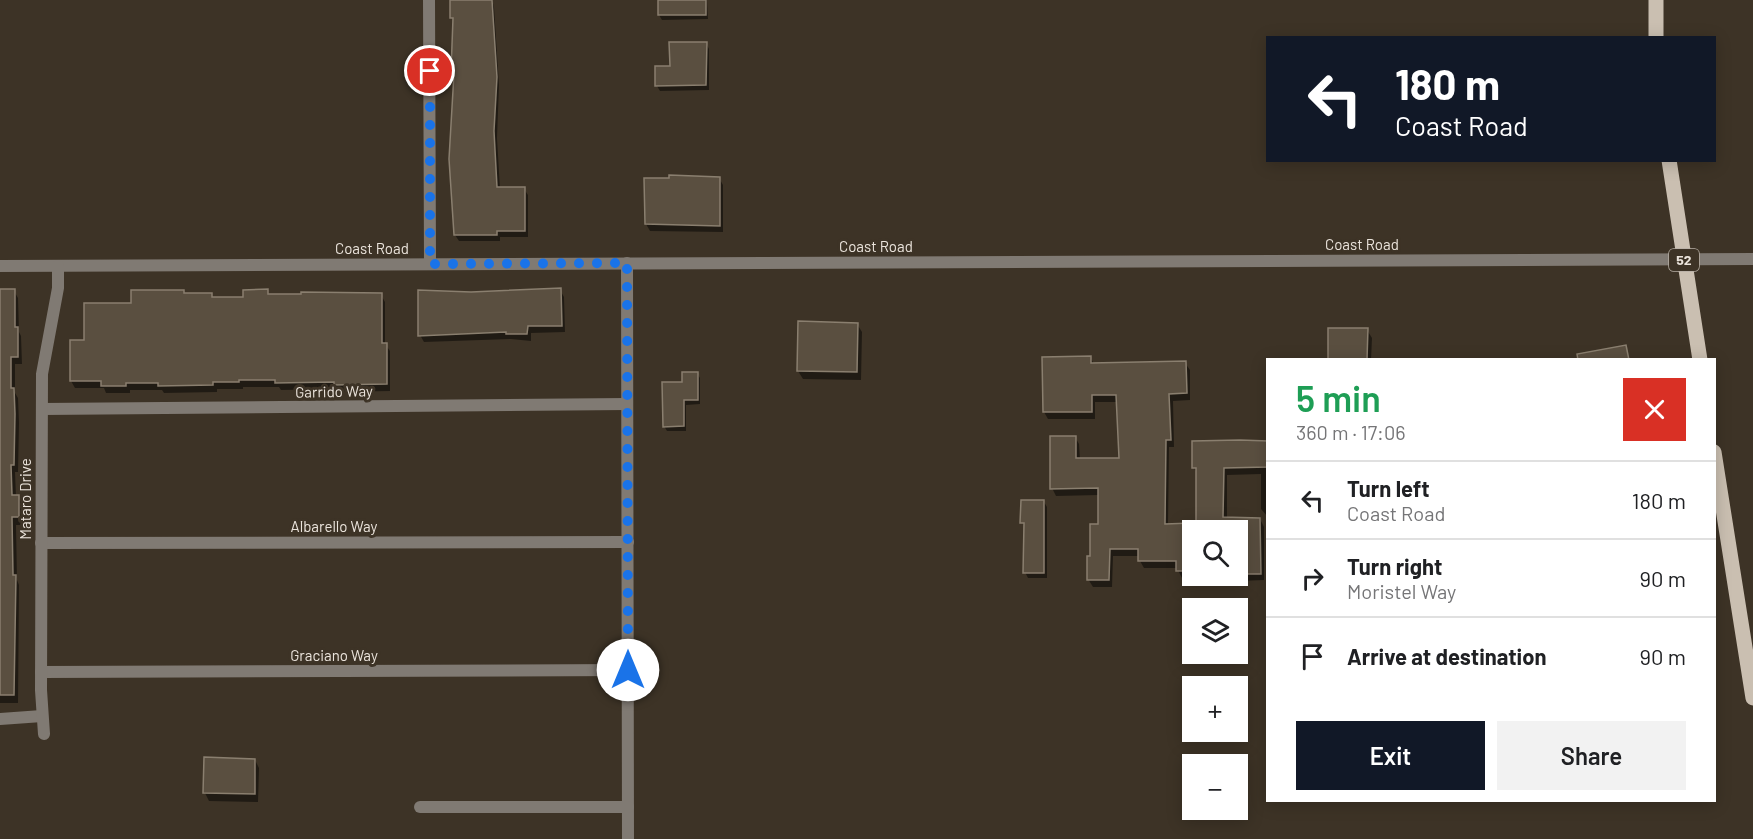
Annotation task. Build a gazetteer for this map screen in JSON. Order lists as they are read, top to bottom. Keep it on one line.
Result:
{"streets":{"main road":["52"],"street":["Coast Road","Garrido Way","Mataro Drive","Albarello Way","Graciano Way"]},"crossings":[["Coast Road","52"],["Coast Road","Mataro Drive"],["Garrido Way","Mataro Drive"],["Mataro Drive","Albarello Way"],["Mataro Drive","Graciano Way"]],"page":{"turn":["180 m","Coast Road"],"heading":["5 min","360 m · 17:06"],"list":[{"name":"Turn left","note":"Coast Road","value":"180 m"},{"name":"Turn right","note":"Moristel Way","value":"90 m"},{"name":"Arrive at destination","value":"90 m"}],"map_buttons":["+","−"],"buttons":["Exit","Share"]}}
